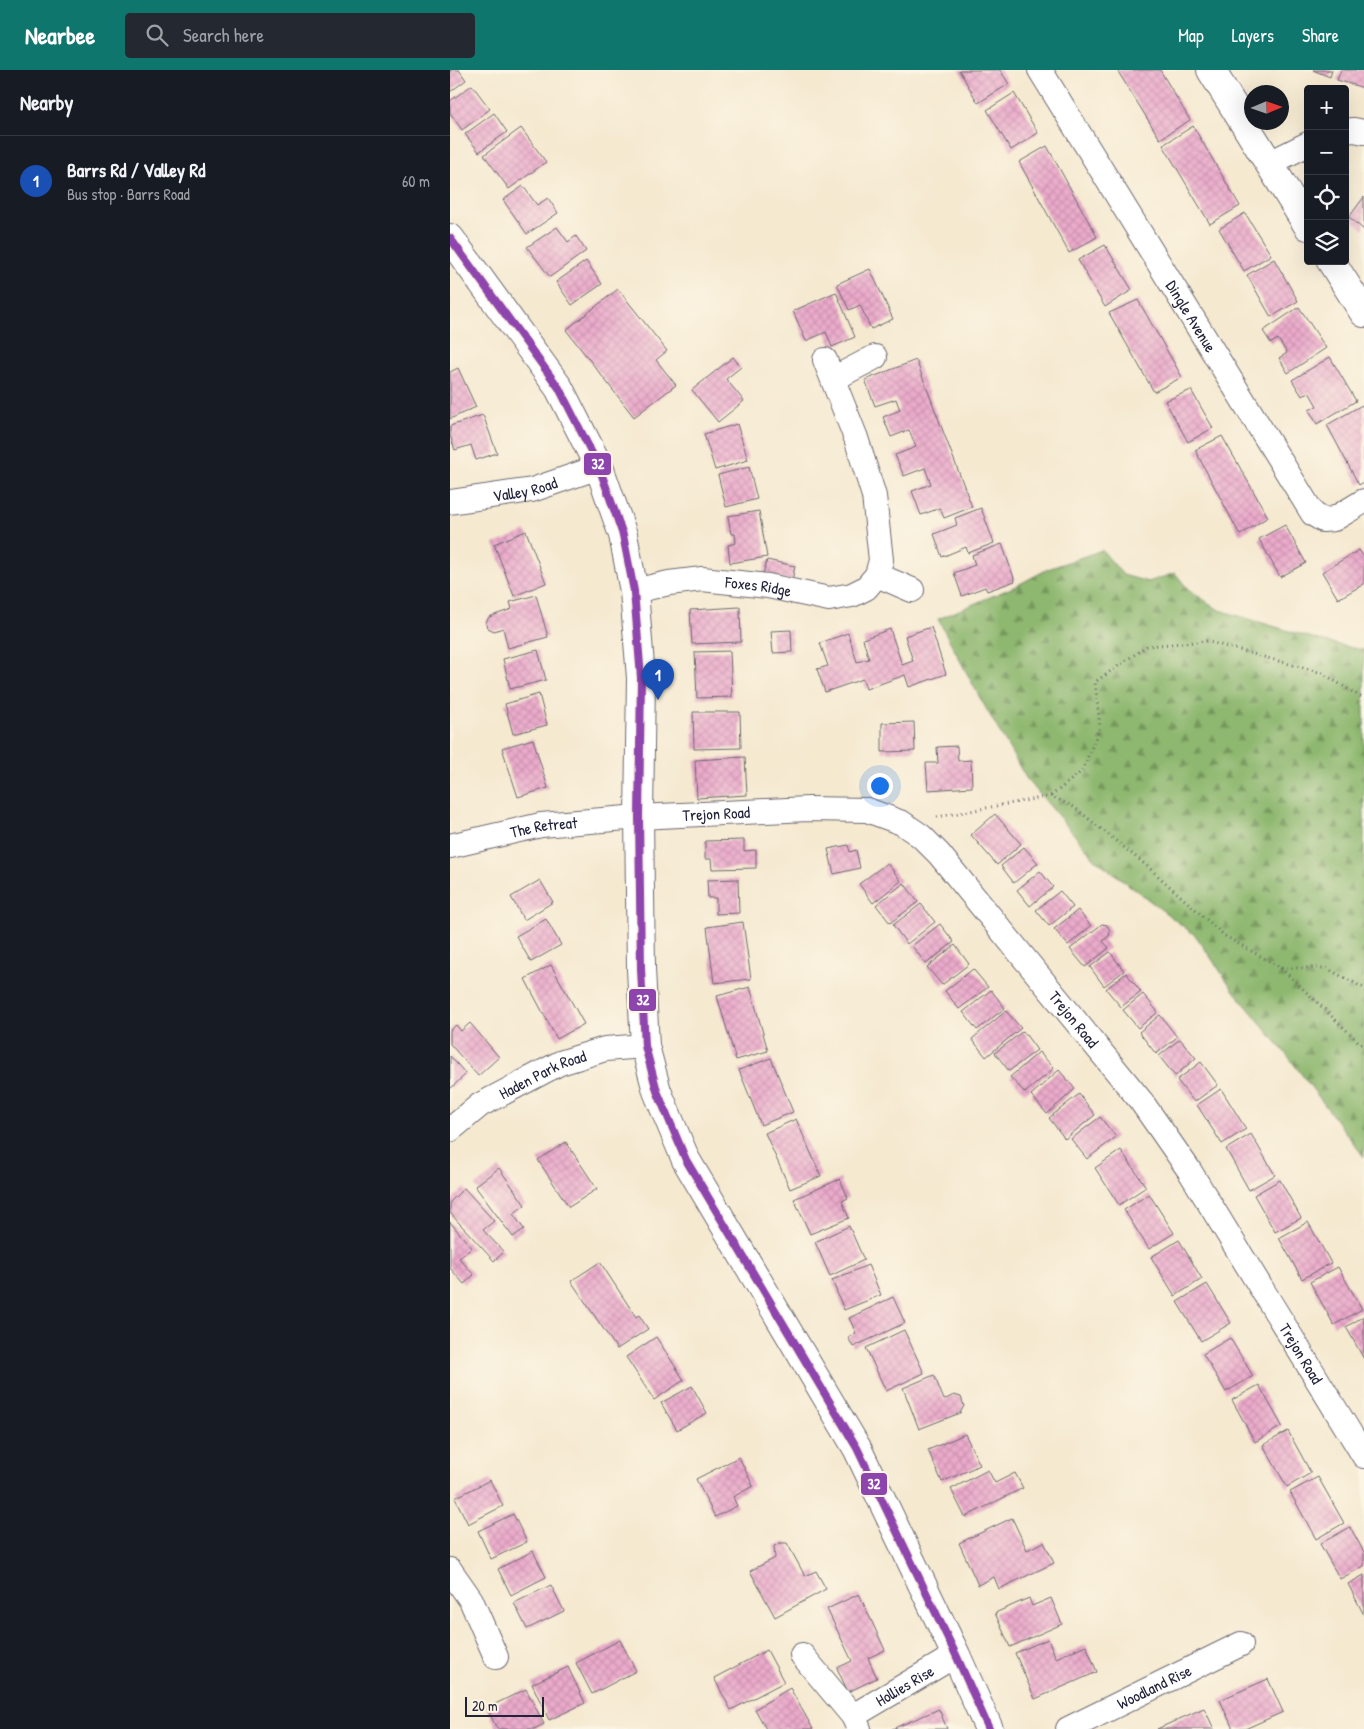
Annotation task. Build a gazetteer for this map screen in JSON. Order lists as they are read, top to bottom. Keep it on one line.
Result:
{"streets":{"street":["Dingle Avenue","Valley Road","Foxes Ridge","Trejon Road","The Retreat","Haden Park Road","Hollies Rise","Woodland Rise"]},"crossings":[["Trejon Road","The Retreat"]],"lines":["transit line 32"],"scale_bar":"20 m","north":"right","page":{"header":"Nearbee","search":"Search here","nav":["Map","Layers","Share"],"heading":"Nearby","map_buttons":["+","−"],"list":[{"mark":"1","name":"Barrs Rd / Valley Rd","note":"Bus stop · Barrs Road","value":"60 m"}],"pins":"1","scale":"20 m"}}
